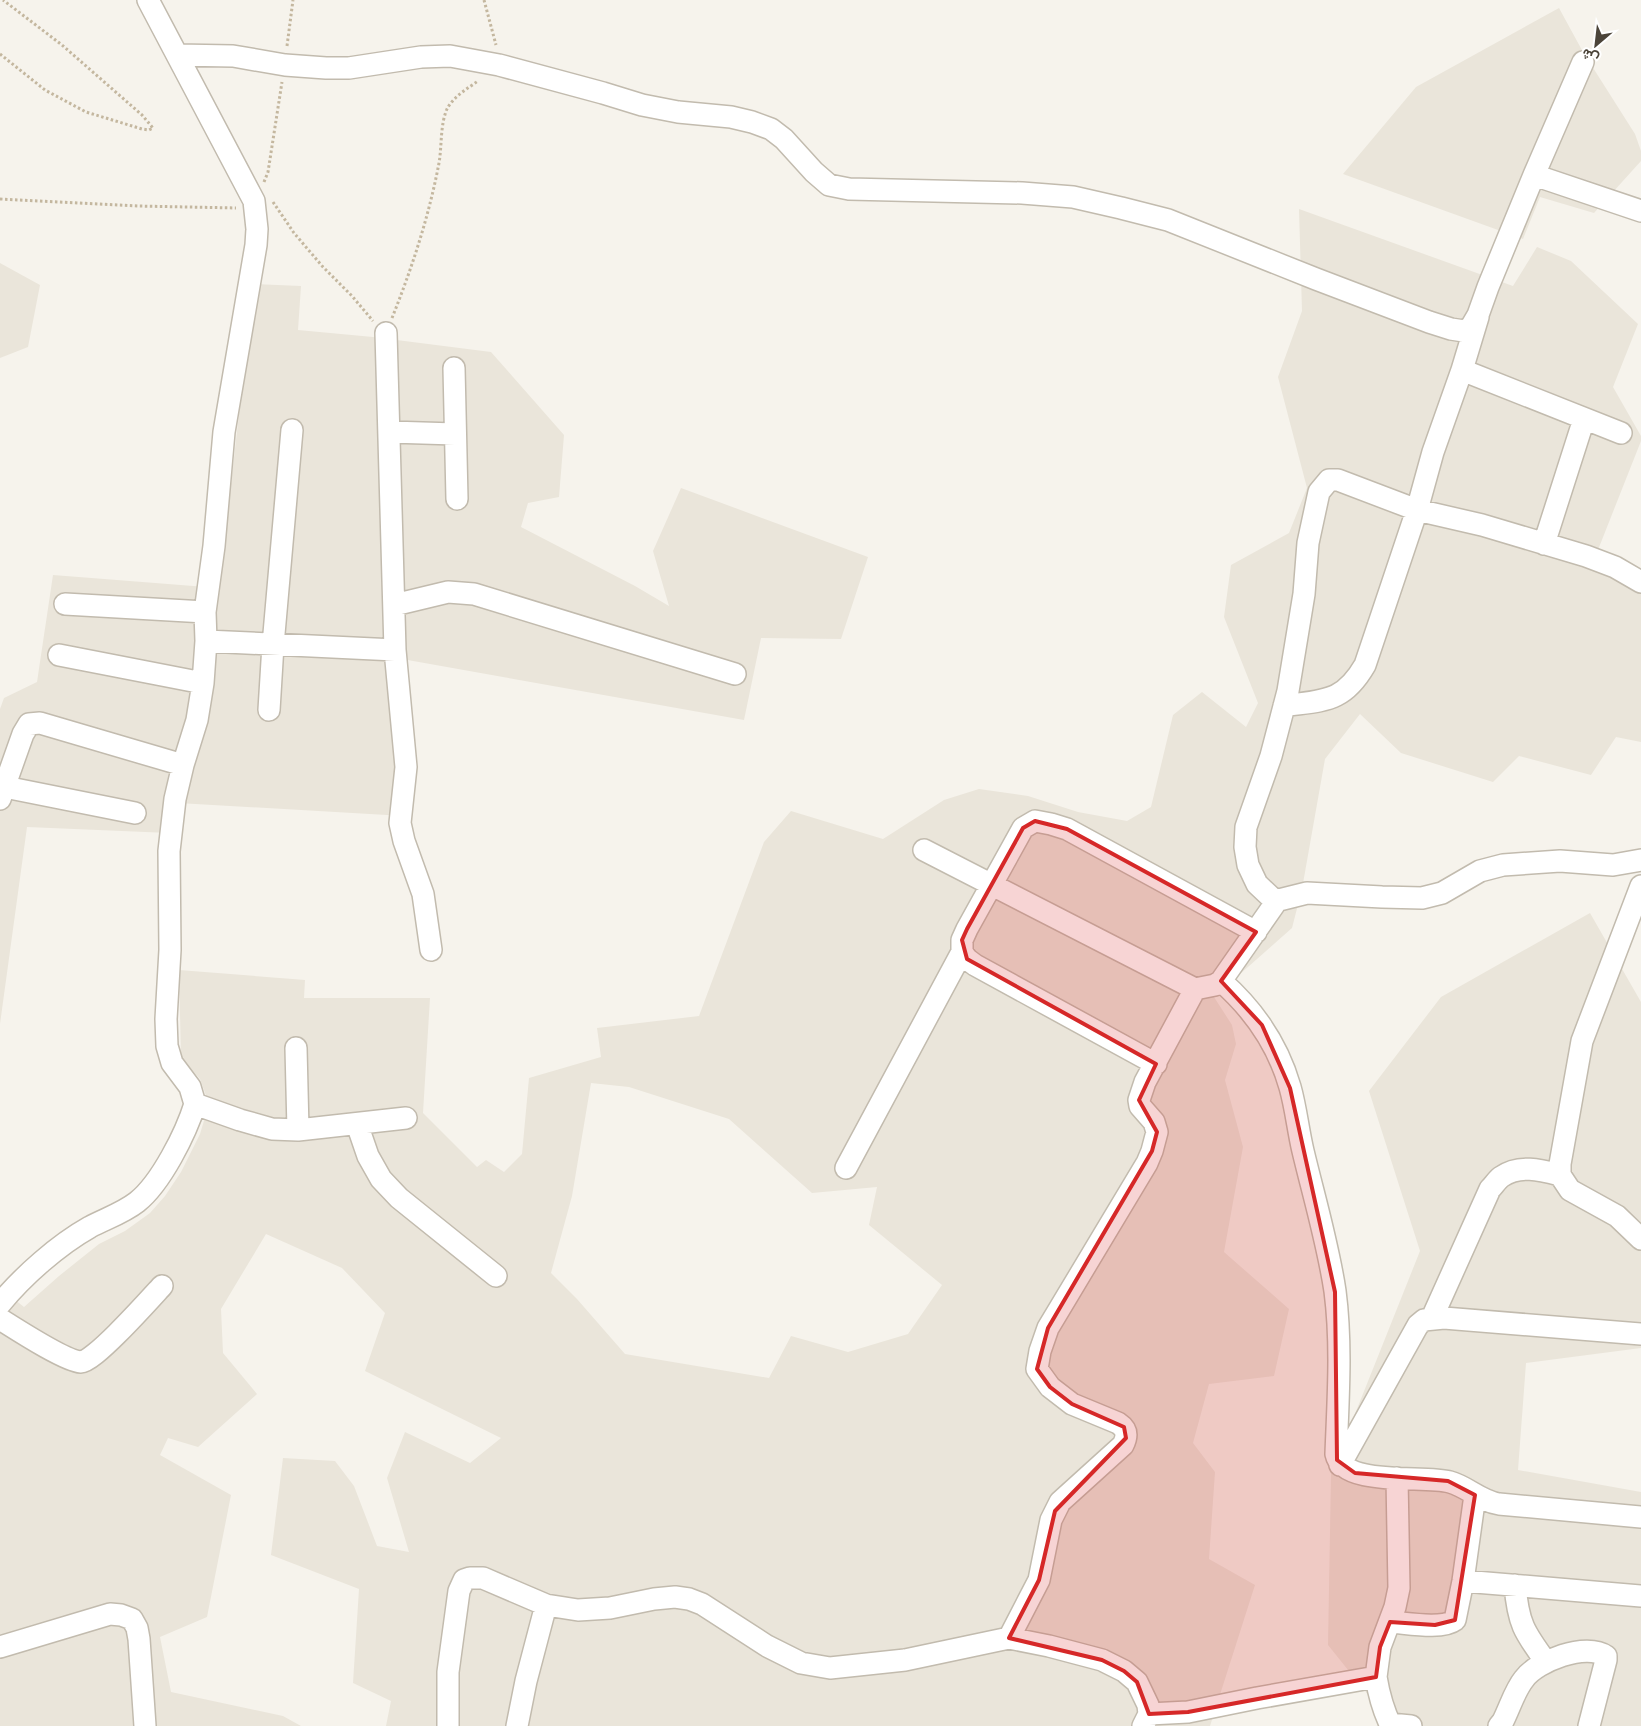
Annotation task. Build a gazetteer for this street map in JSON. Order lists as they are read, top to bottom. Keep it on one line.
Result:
{"north":"bottom left"}
